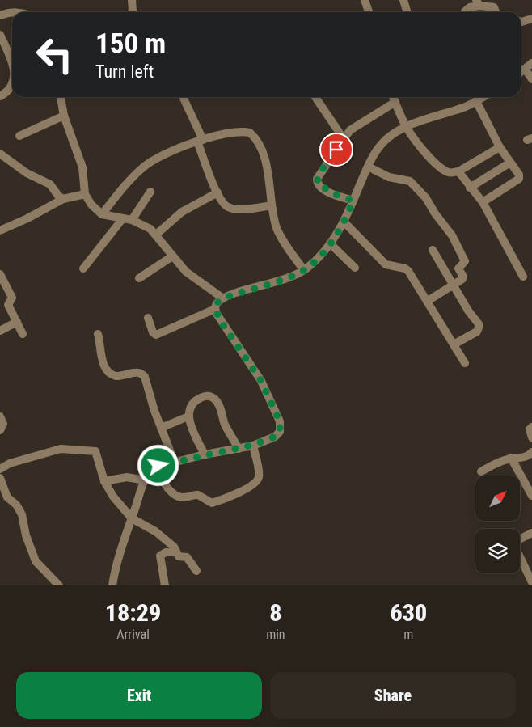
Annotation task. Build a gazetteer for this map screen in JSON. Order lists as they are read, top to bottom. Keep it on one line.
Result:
{"north":"top right","page":{"turn":["150 m","Turn left"],"eta":["18:29","Arrival","8","min","630","m"],"buttons":["Exit","Share"]}}
